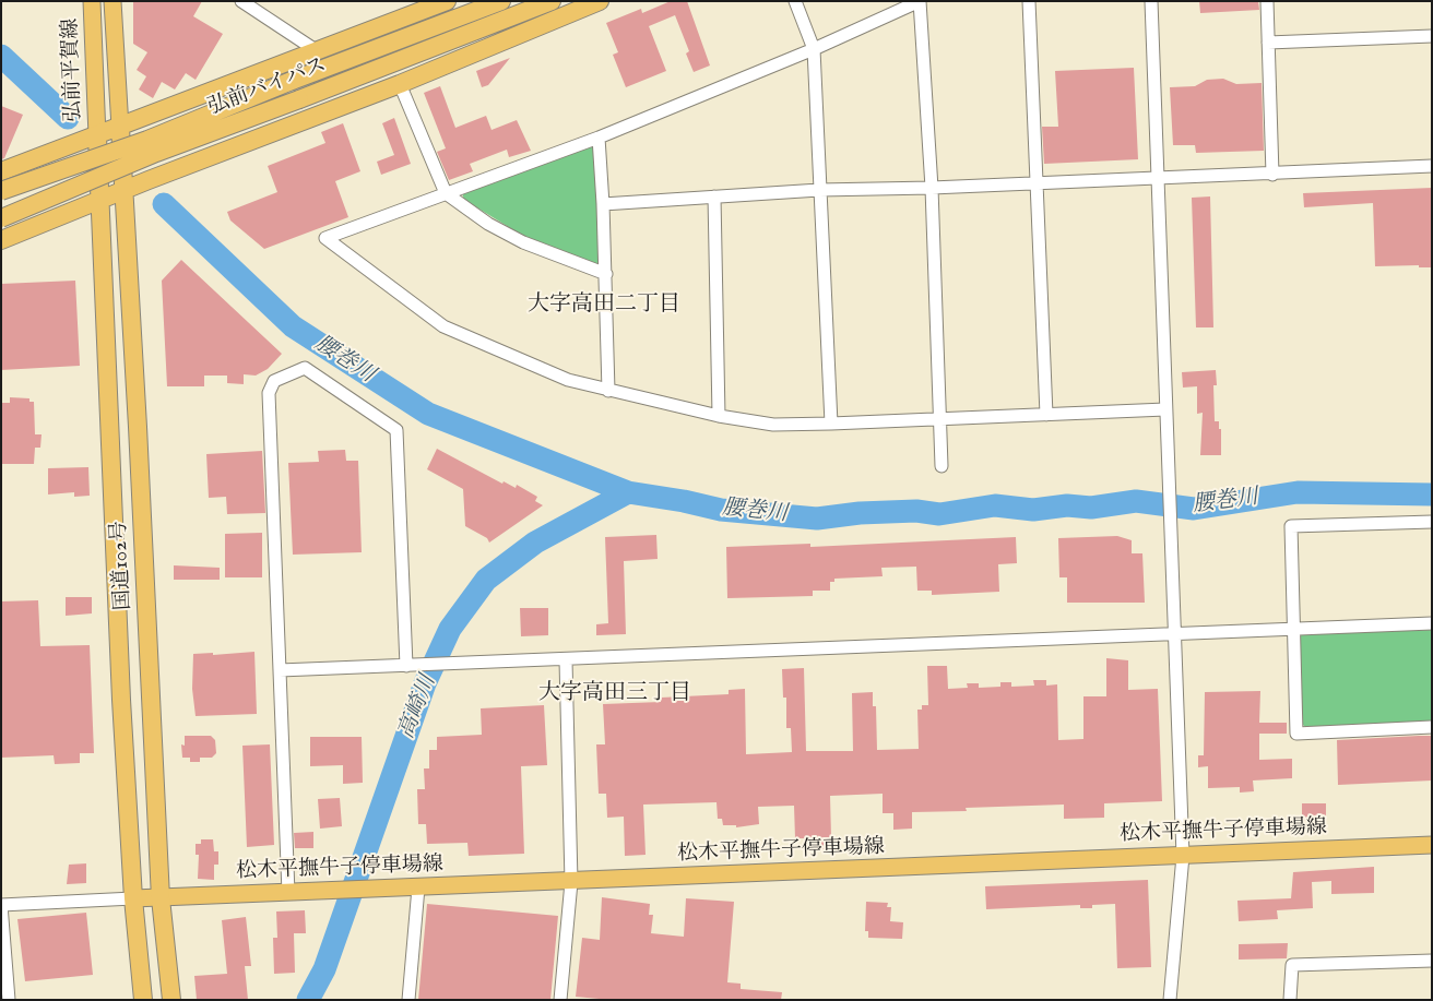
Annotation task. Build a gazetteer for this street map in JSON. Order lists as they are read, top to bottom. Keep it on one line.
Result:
{"streets":{"highway":["弘前バイパス","国道102号"],"main road":["弘前平賀線","松木平撫牛子停車場線"]},"crossings":[["弘前平賀線","国道102号"],["国道102号","松木平撫牛子停車場線"]],"districts":["大字高田二丁目","大字高田三丁目"],"water":["腰巻川","高崎川"]}
